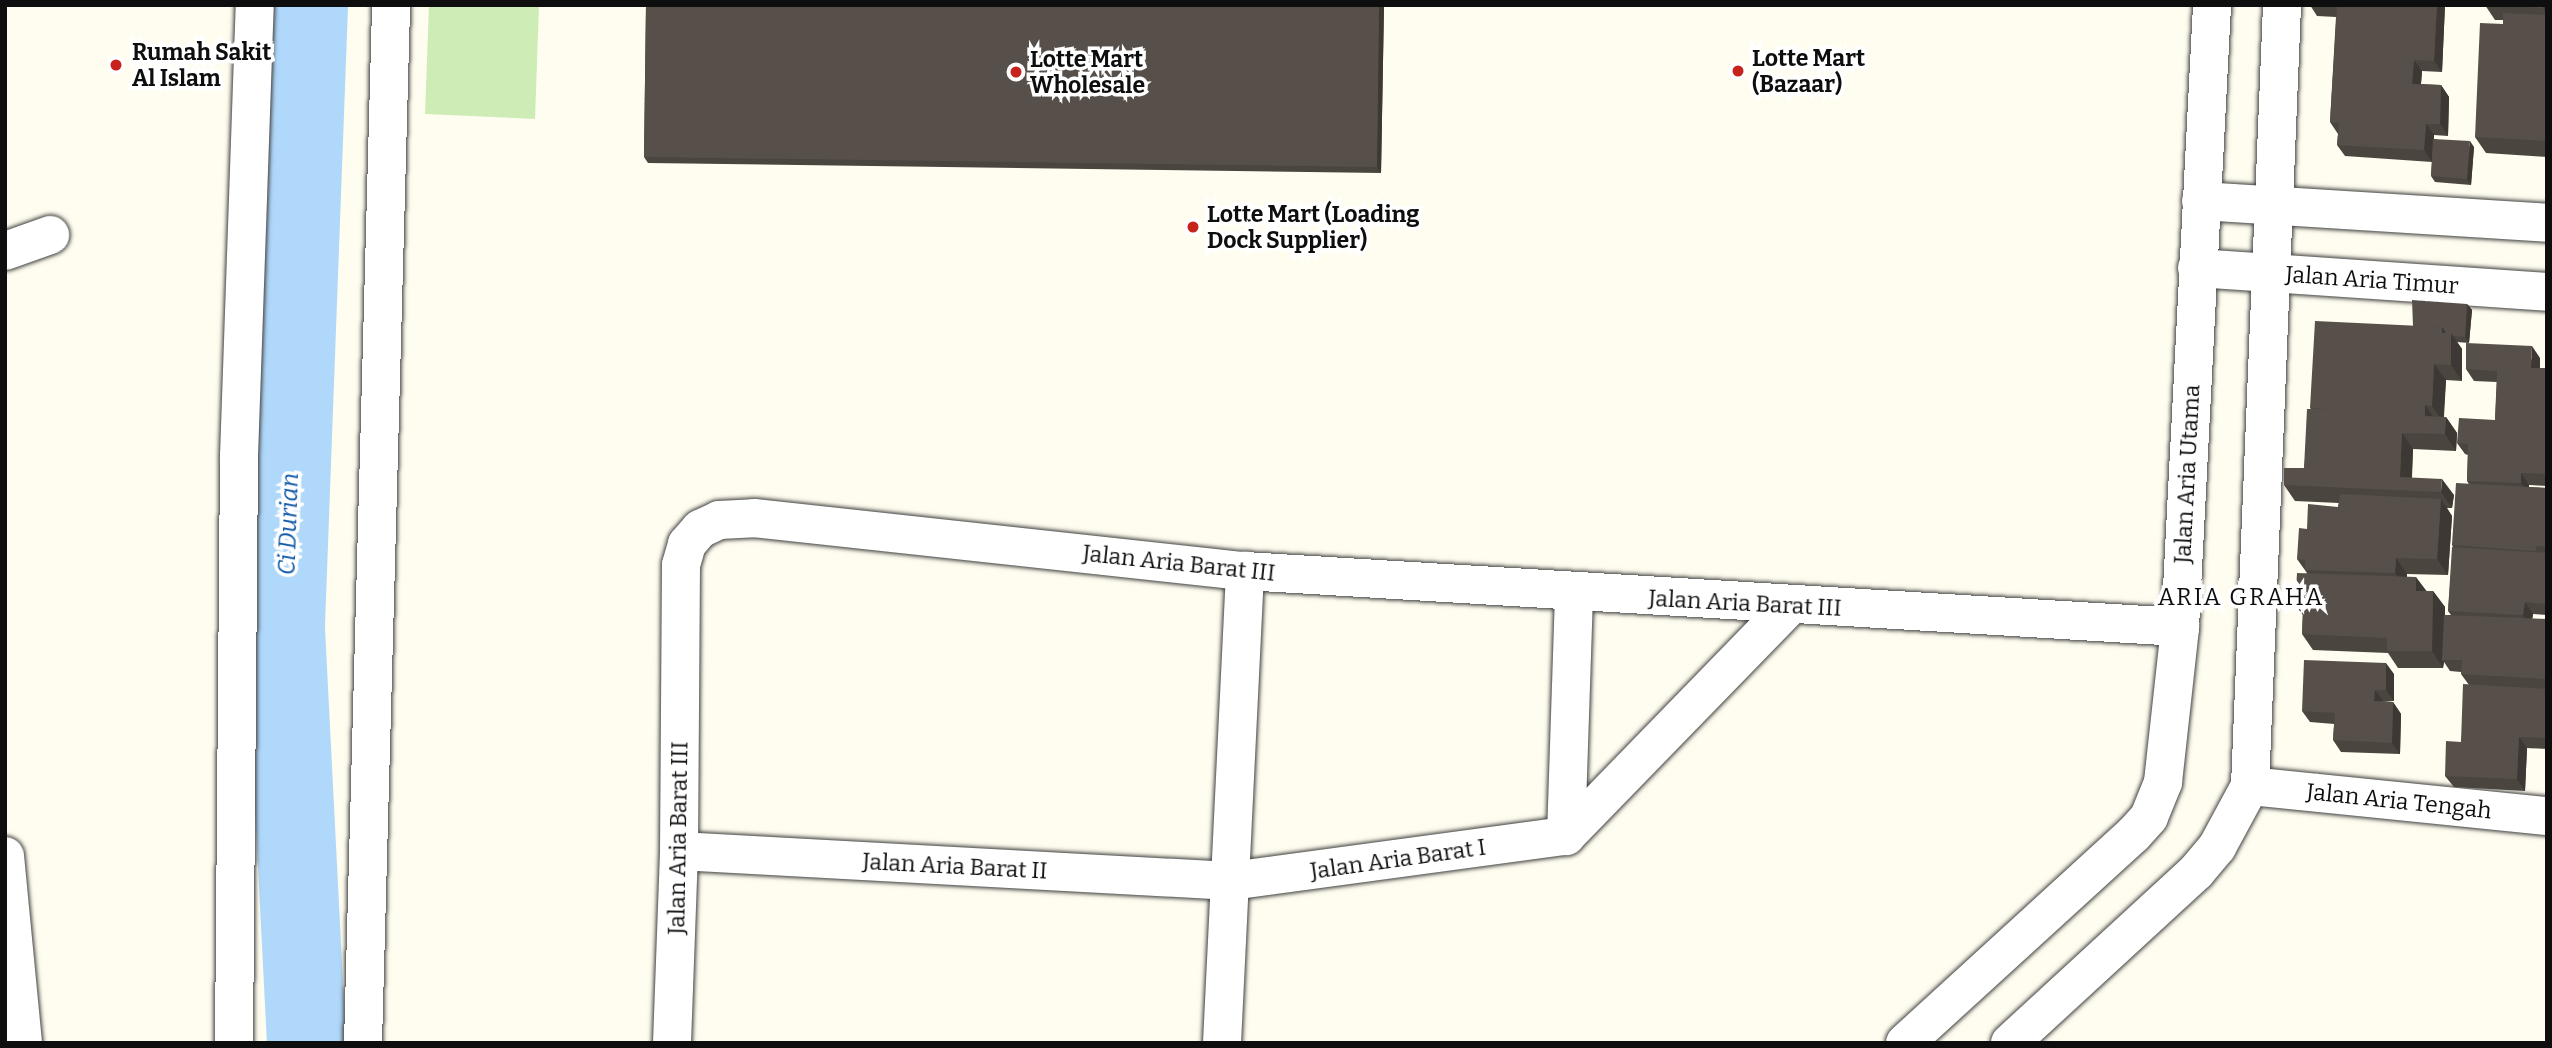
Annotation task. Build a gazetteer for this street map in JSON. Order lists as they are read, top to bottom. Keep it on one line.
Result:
{"streets":{"street":["Jalan Aria Timur","Jalan Aria Utama","Jalan Aria Barat III","Jalan Aria Tengah","Jalan Aria Barat I","Jalan Aria Barat II"]},"crossings":[["Jalan Aria Timur","Jalan Aria Utama"],["Jalan Aria Utama","Jalan Aria Barat III"],["Jalan Aria Barat III","Jalan Aria Barat II"],["Jalan Aria Barat I","Jalan Aria Barat II"]],"districts":["ARIA GRAHA"],"water":["Ci Durian"],"places":["Rumah Sakit Al Islam","Lotte Mart (Bazaar)","Lotte Mart Wholesale","Lotte Mart (Loading Dock Supplier)"]}
